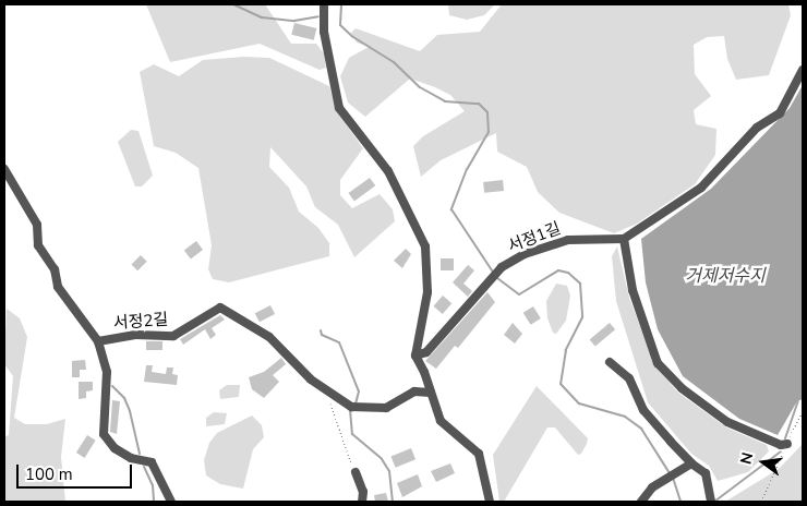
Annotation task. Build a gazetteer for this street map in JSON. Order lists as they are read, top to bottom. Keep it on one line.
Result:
{"streets":{"street":["서정1길","서정2길"]},"water":["거제저수지"],"scale_bar":"100 m","north":"left"}
